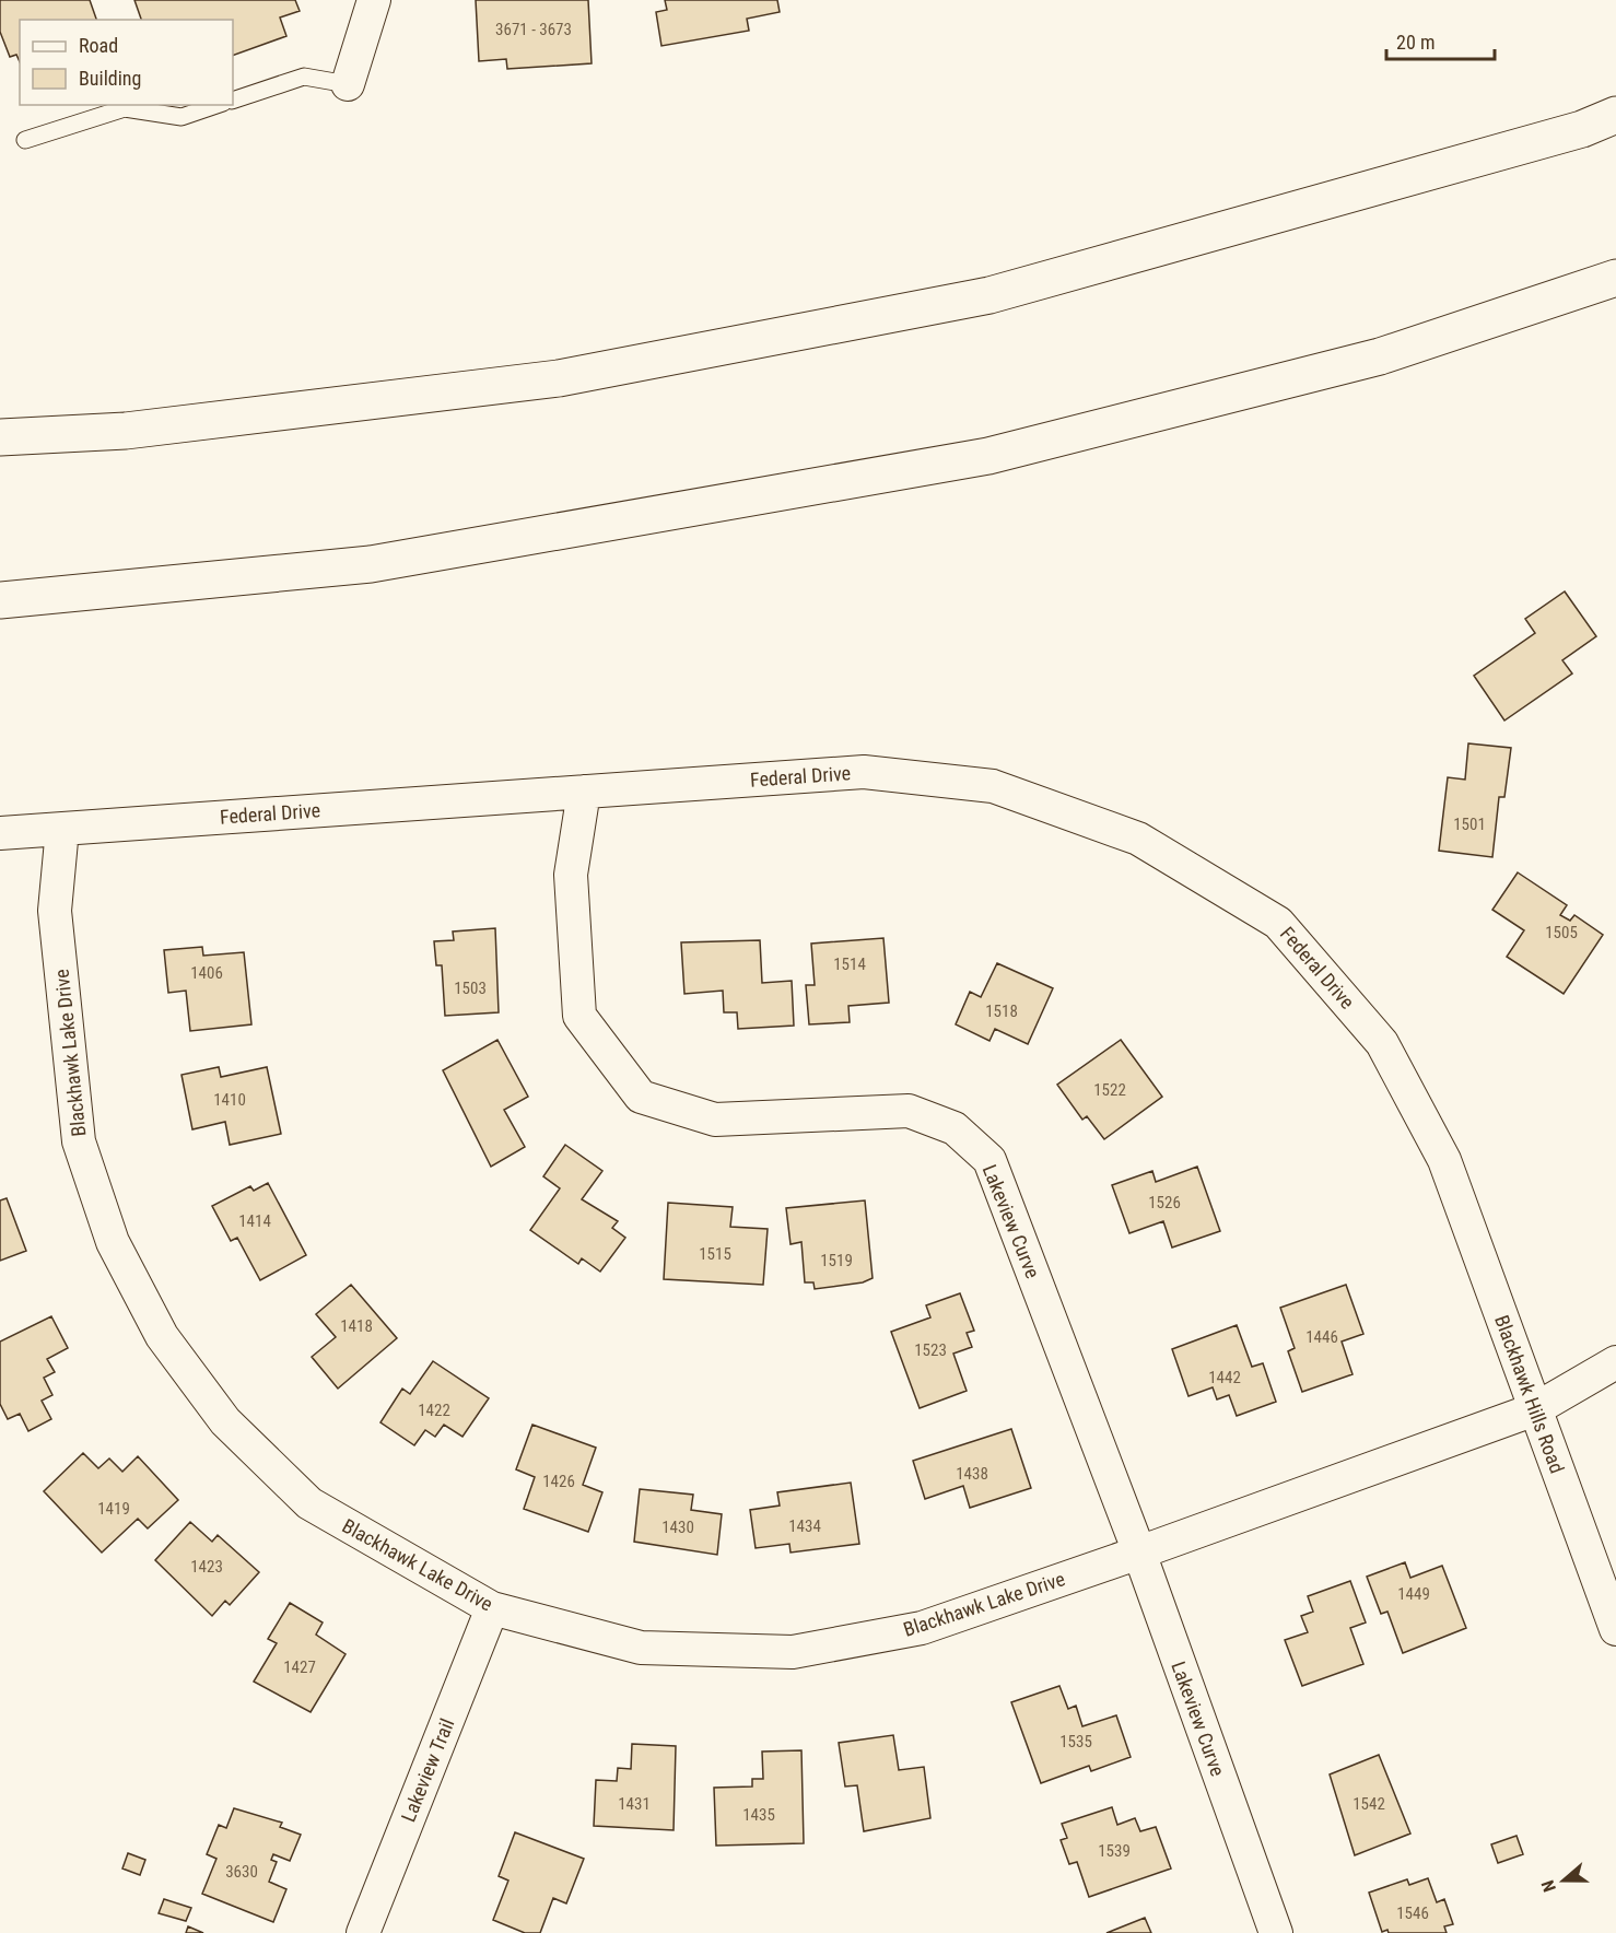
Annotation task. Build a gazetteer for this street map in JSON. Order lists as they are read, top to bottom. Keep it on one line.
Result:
{"streets":{"street":["Federal Drive","Blackhawk Lake Drive","Lakeview Curve","Blackhawk Hills Road","Lakeview Trail"]},"crossings":[["Federal Drive","Blackhawk Lake Drive"],["Federal Drive","Lakeview Curve"],["Federal Drive","Blackhawk Hills Road"],["Blackhawk Lake Drive","Lakeview Curve"],["Blackhawk Lake Drive","Blackhawk Hills Road"],["Blackhawk Lake Drive","Lakeview Trail"]],"house_numbers":["3671 - 3673","1501","1505","1514","1406","1503","1518","1522","1410","1526","1414","1515","1519","1418","1446","1523","1442","1422","1438","1426","1419","1434","1430","1423","1449","1427","1535","1431","1542","1435","1539","3630","1546"],"legend":["Road","Building"],"scale_bar":"20 m","north":"left"}
